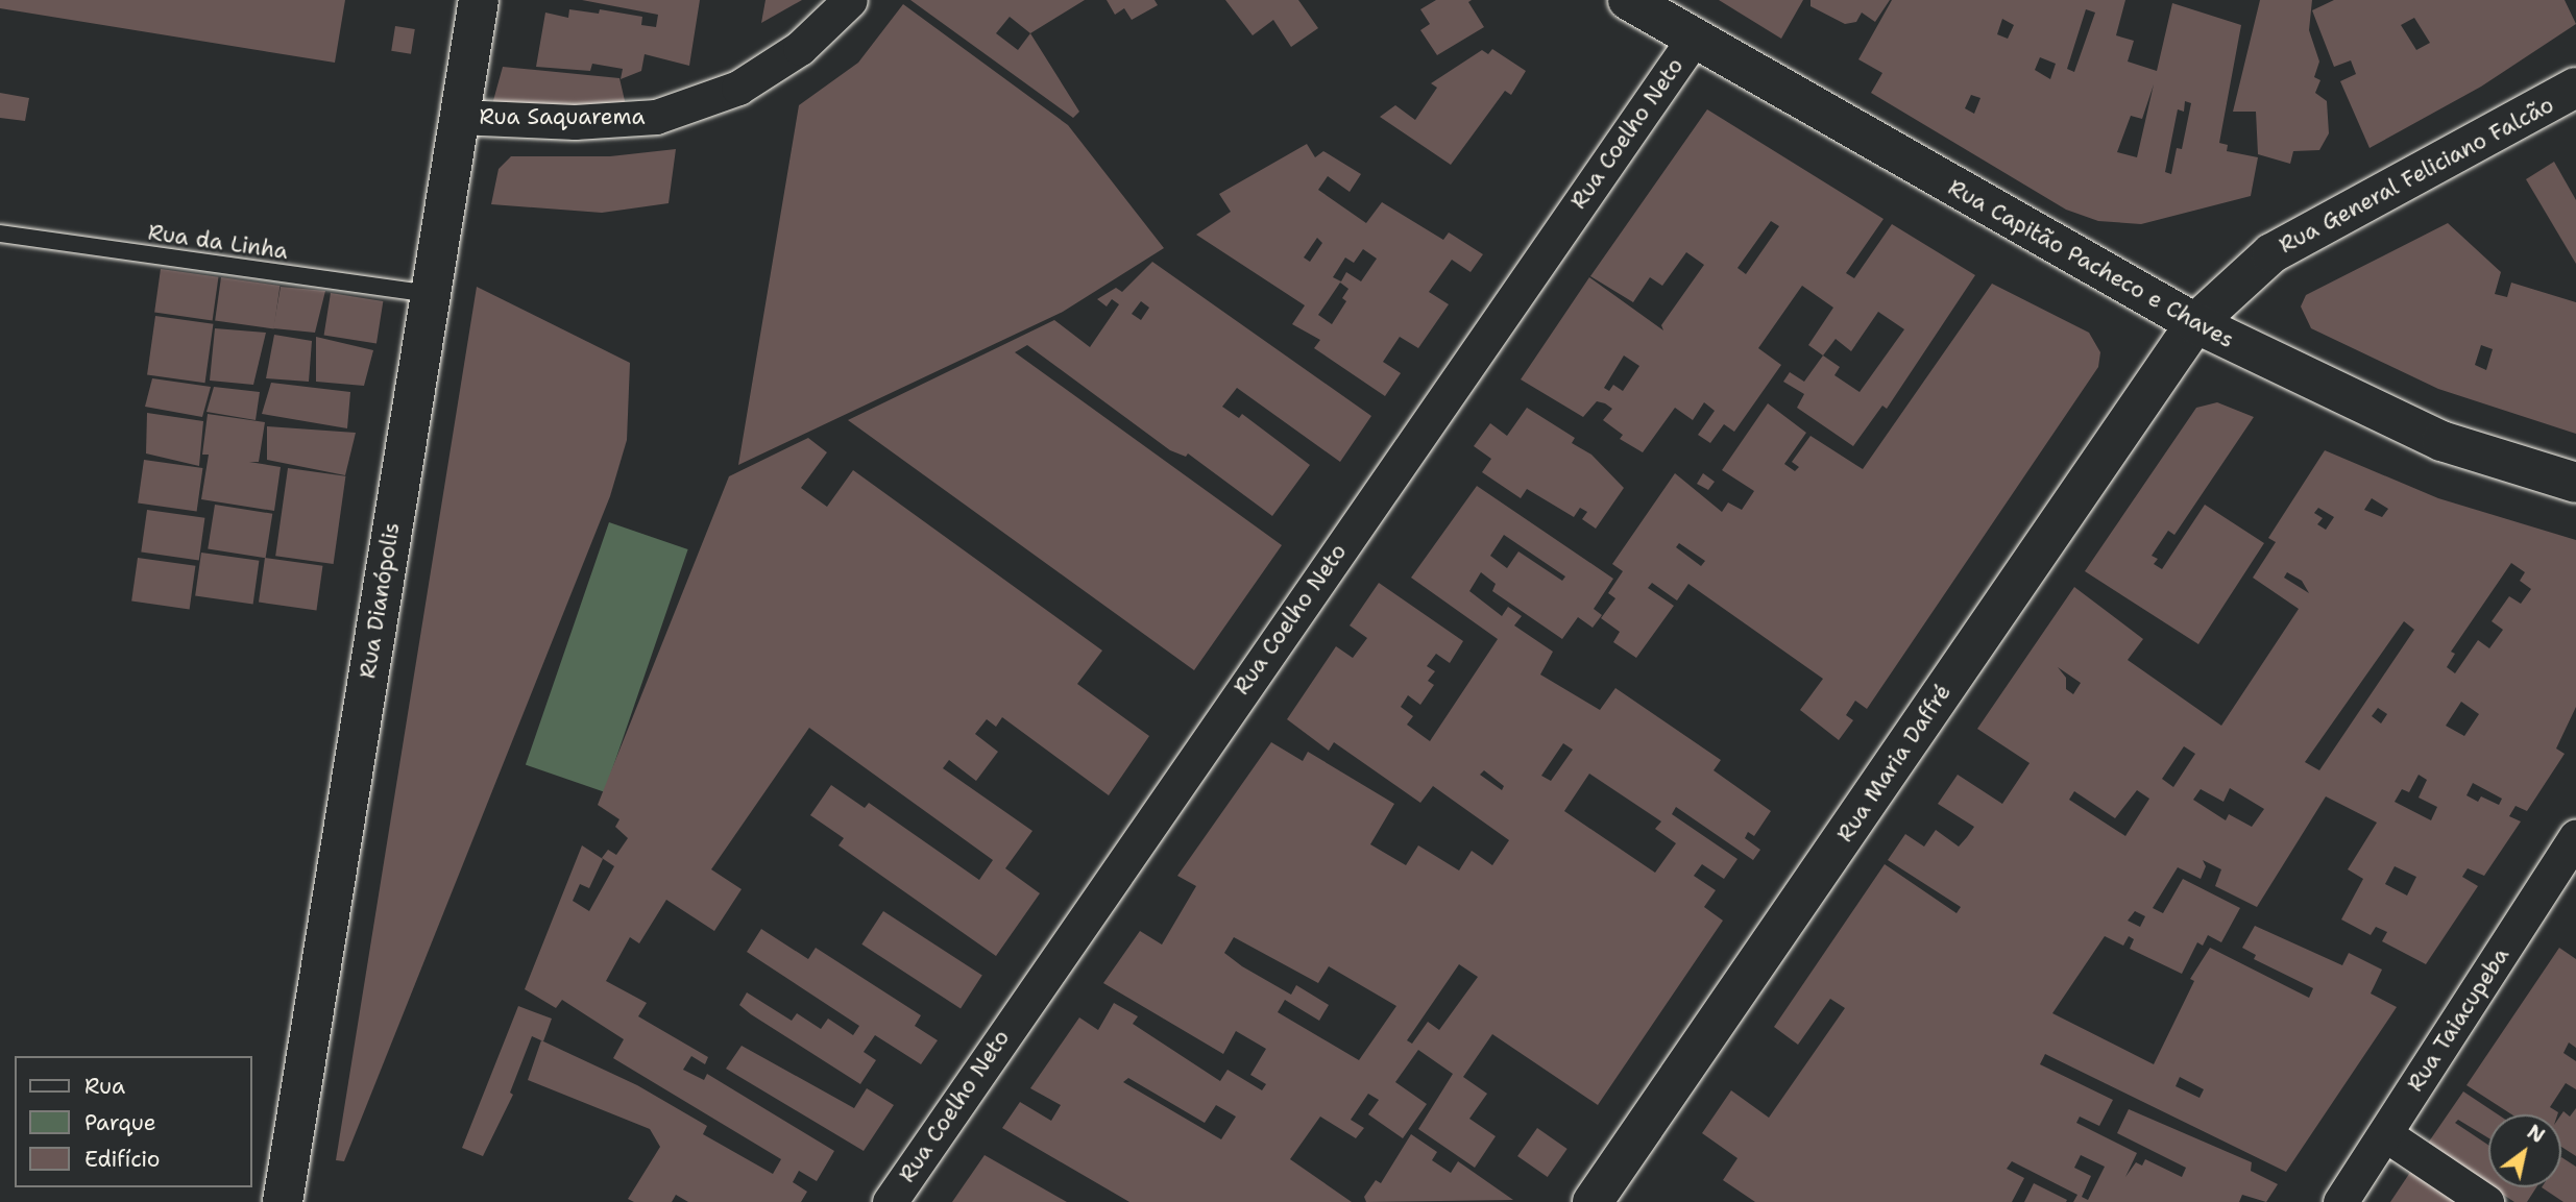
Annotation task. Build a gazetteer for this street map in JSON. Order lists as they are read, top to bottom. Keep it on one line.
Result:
{"streets":{"street":["Rua Saquarema","Rua Coelho Neto","Rua General Feliciano Falcão","Rua Capitão Pacheco e Chaves","Rua Dianópolis","Rua Maria Daffré","Rua Taiacupeba"],"lane":["Rua da Linha"]},"crossings":[["Rua Saquarema","Rua Dianópolis"],["Rua Coelho Neto","Rua Capitão Pacheco e Chaves"],["Rua General Feliciano Falcão","Rua Capitão Pacheco e Chaves"],["Rua General Feliciano Falcão","Rua Maria Daffré"],["Rua da Linha","Rua Dianópolis"],["Rua Capitão Pacheco e Chaves","Rua Maria Daffré"]],"legend":["Rua","Parque","Edifício"],"north":"top right"}
